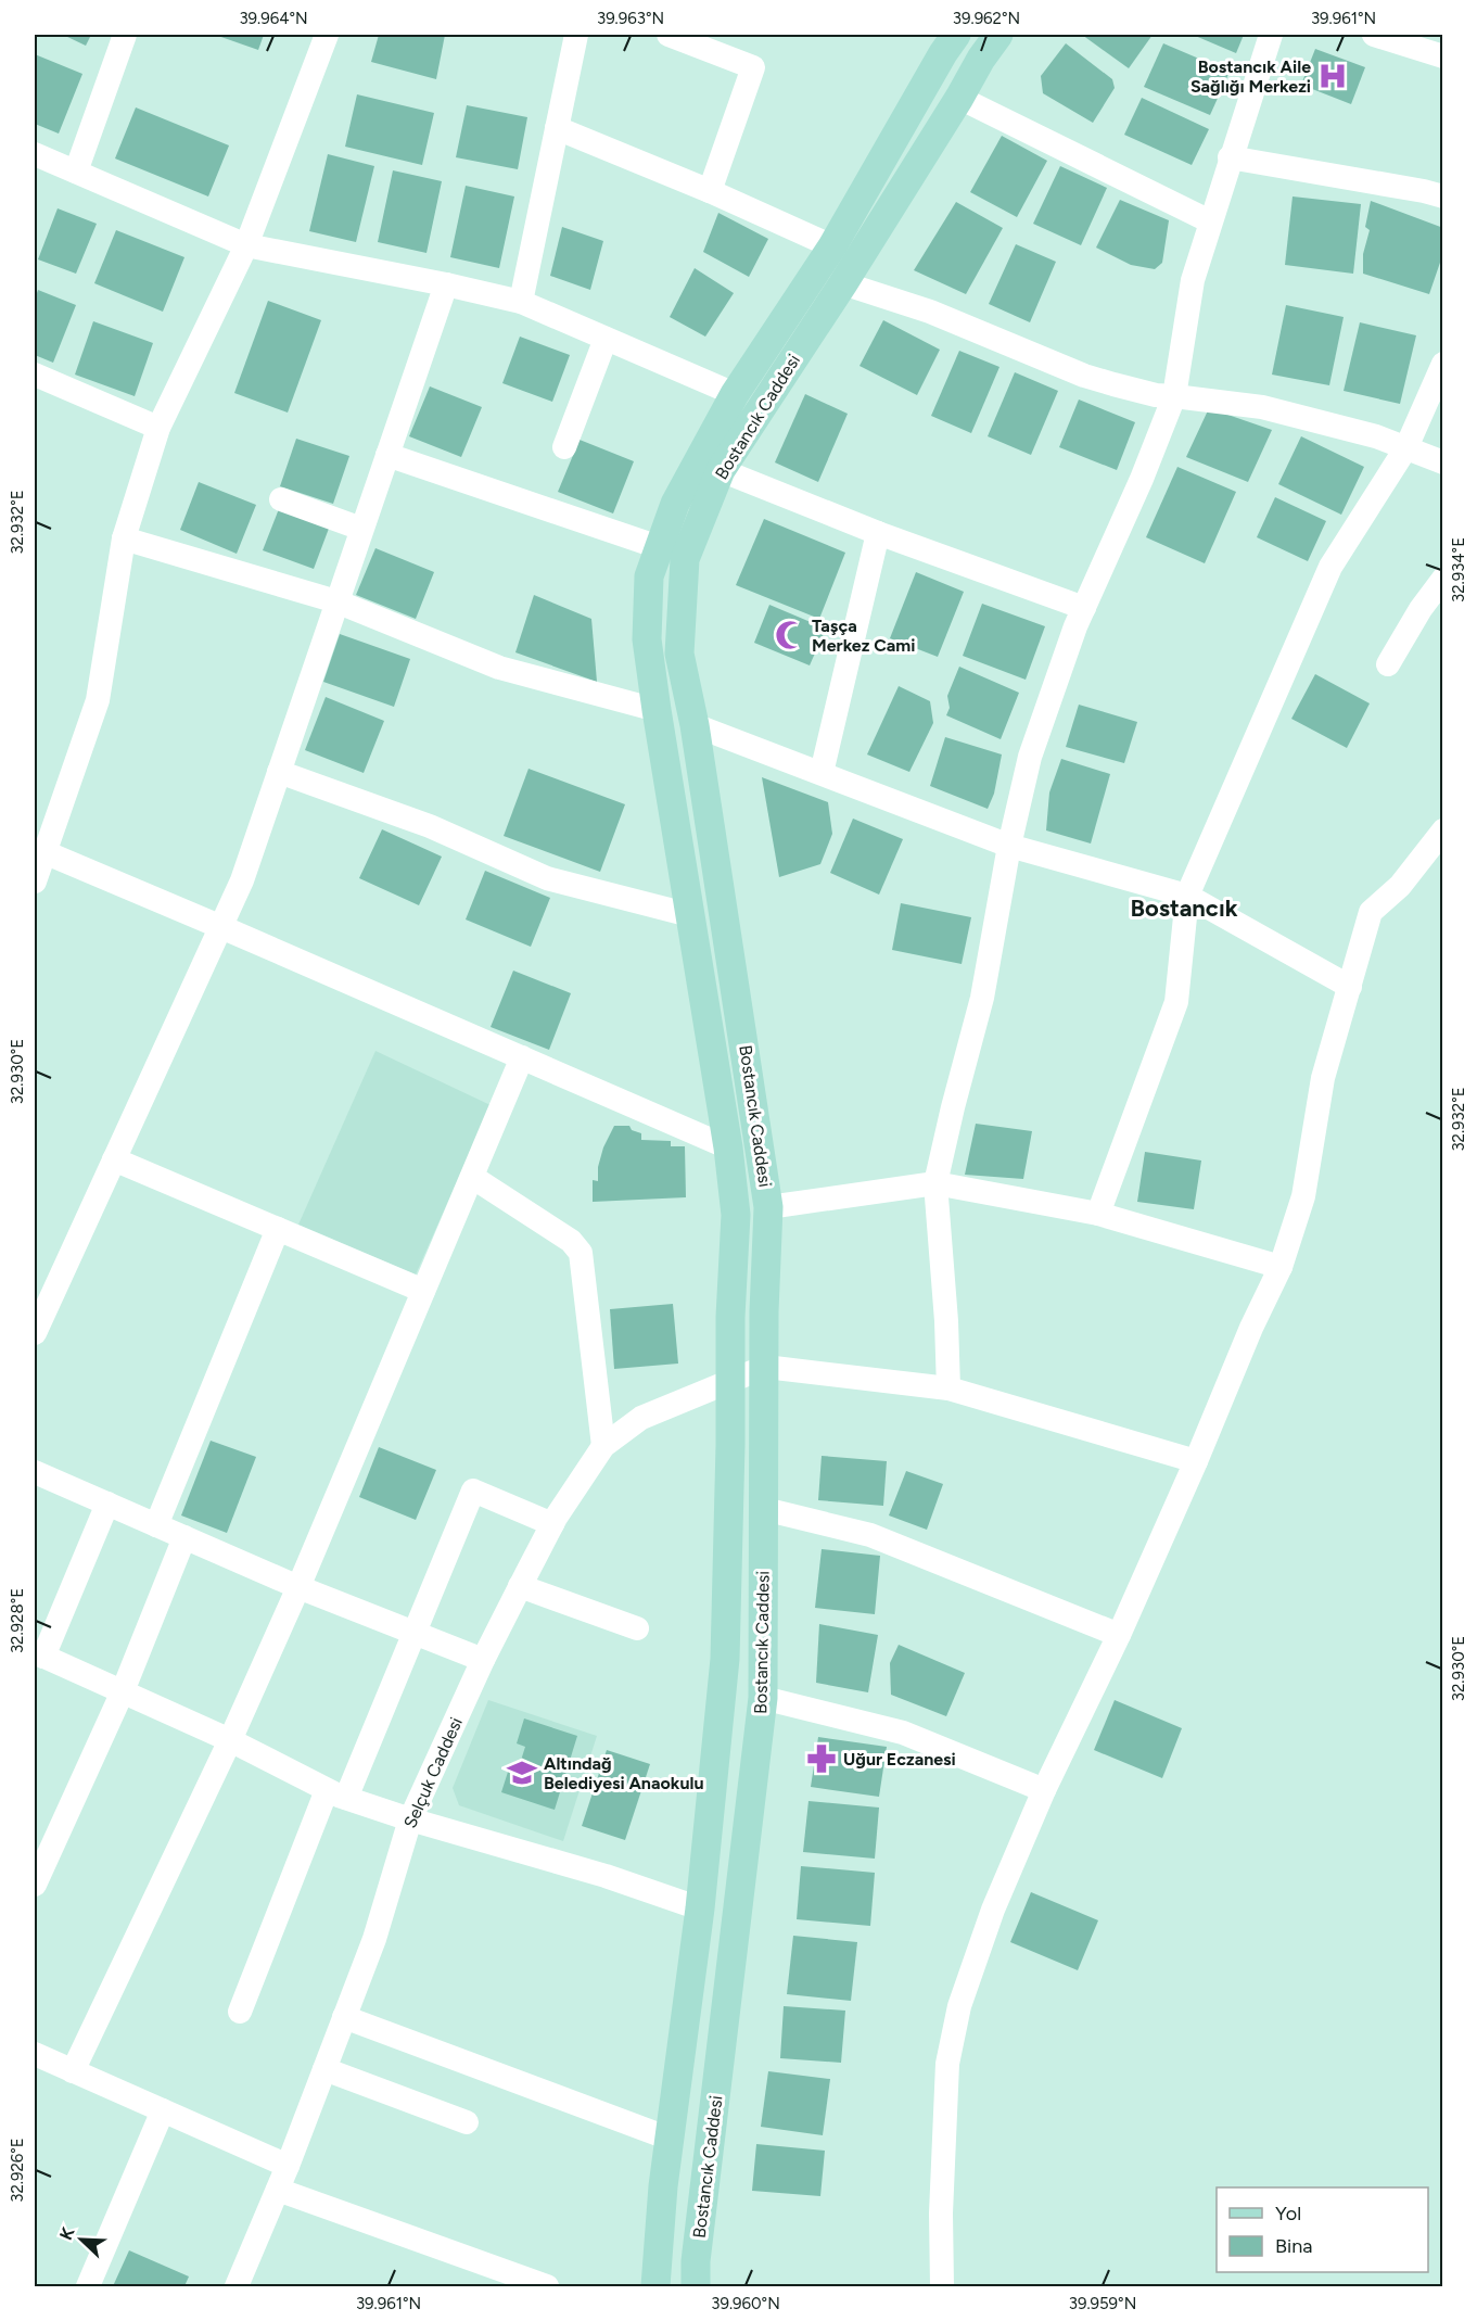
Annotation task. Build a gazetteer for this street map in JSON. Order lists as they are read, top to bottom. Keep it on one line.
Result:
{"streets":{"main road":["Bostancık Caddesi"],"street":["Selçuk Caddesi"]},"crossings":[["Bostancık Caddesi","Selçuk Caddesi"]],"districts":["Bostancık"],"places":{"hospital":["Bostancık Aile Sağlığı Merkezi"],"mosque":["Taşça Merkez Cami"],"pharmacy":["Uğur Eczanesi"],"school or university":["Altındağ Belediyesi Anaokulu"]},"legend":["Yol","Bina"],"north":"top left","coordinates":["39.964°N","39.963°N","39.962°N","39.961°N","32.932°E","32.934°E","32.930°E","32.928°E","32.926°E","39.960°N","39.959°N"]}
